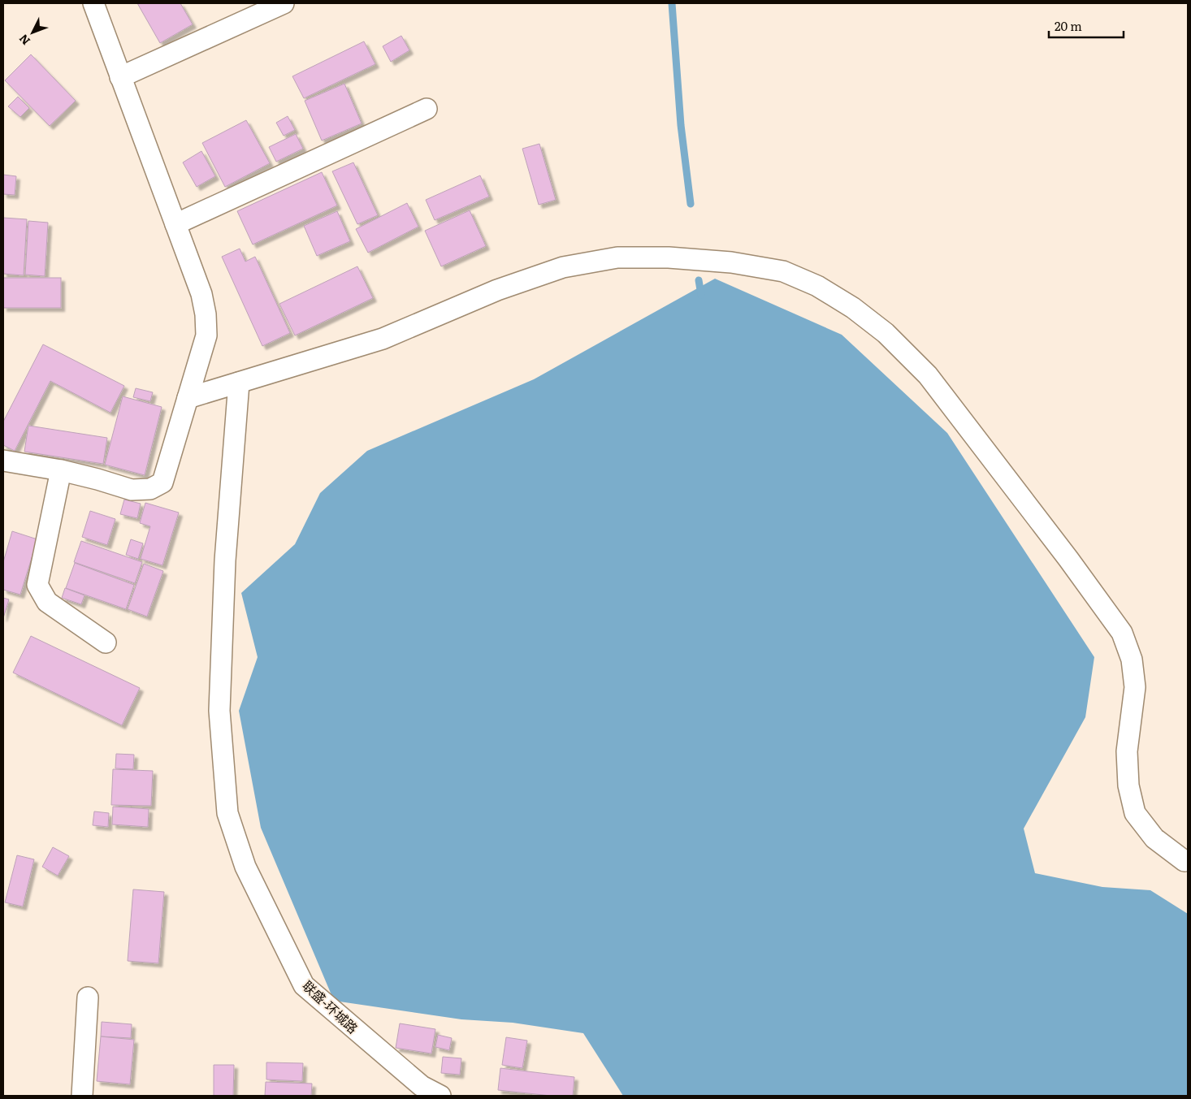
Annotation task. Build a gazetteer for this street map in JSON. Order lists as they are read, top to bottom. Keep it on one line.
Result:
{"streets":{"street":["联盛-环城路"]},"scale_bar":"20 m","north":"bottom left"}
